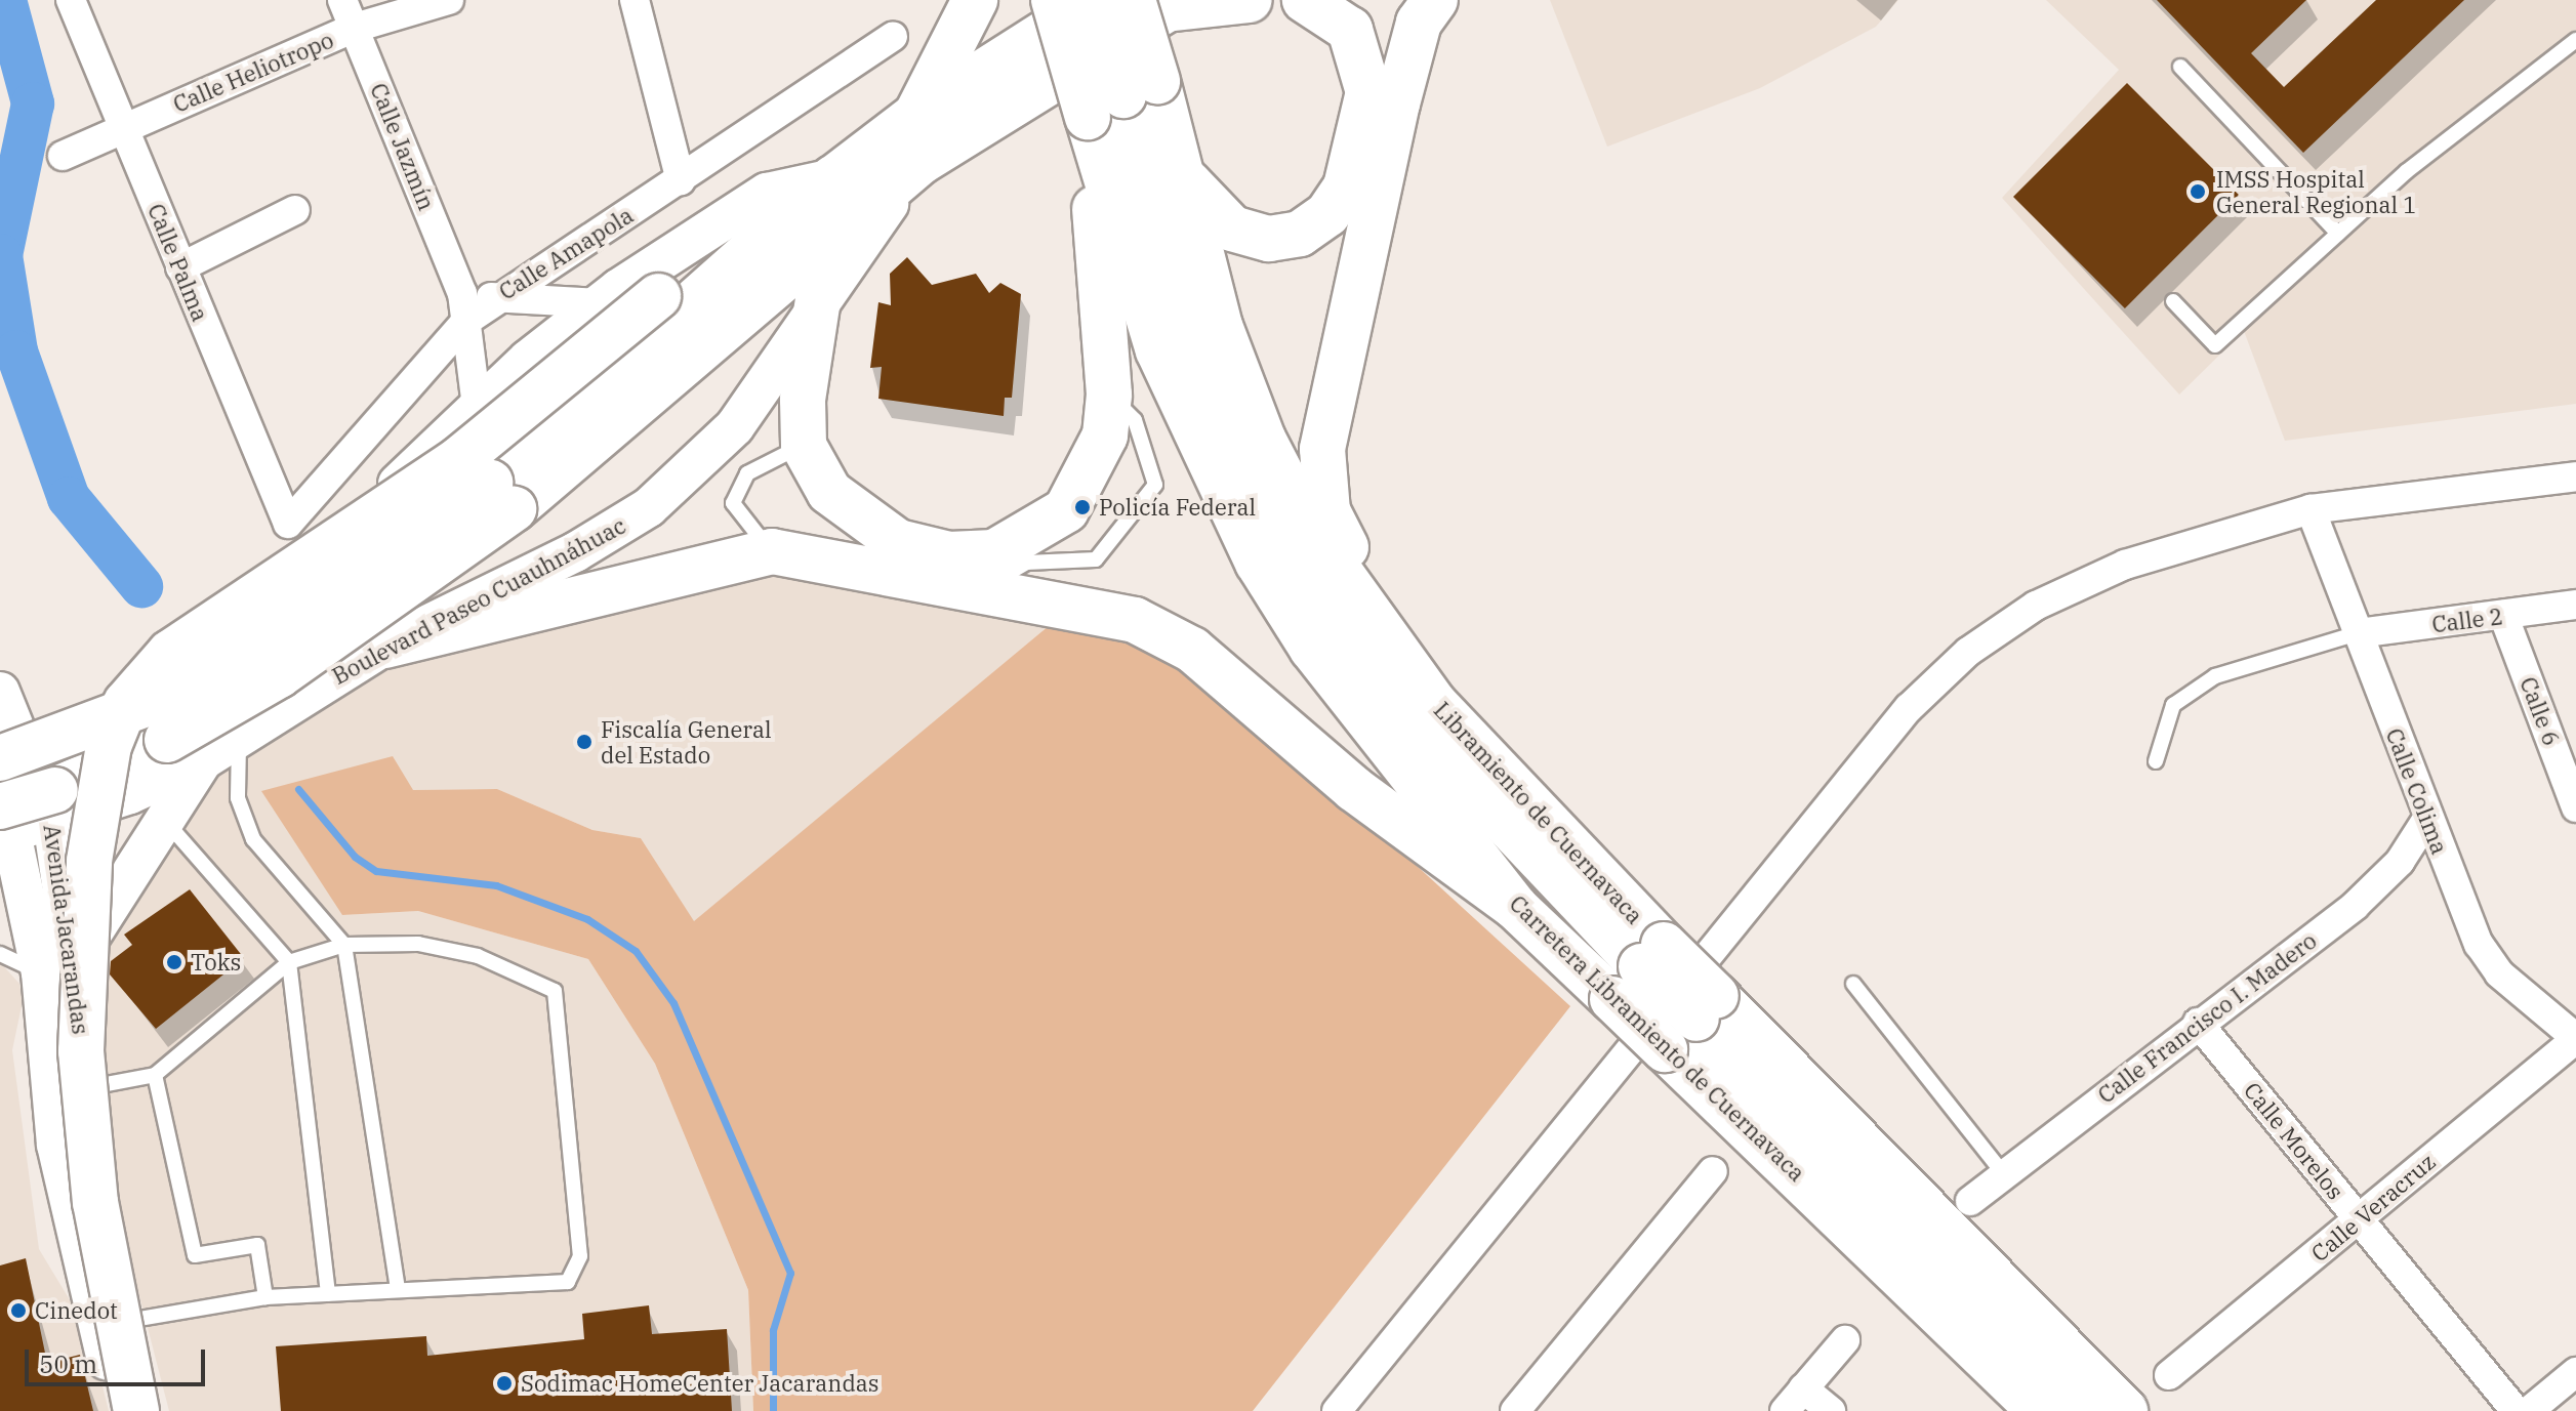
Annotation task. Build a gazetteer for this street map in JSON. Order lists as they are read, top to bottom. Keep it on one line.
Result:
{"streets":{"main road":["Boulevard Paseo Cuauhnáhuac","Libramiento de Cuernavaca","Avenida Jacarandas","Carretera Libramiento de Cuernavaca"],"street":["Calle Heliotropo","Calle Jazmín","Calle Amapola","Calle Palma","Calle 2","Calle 6","Calle Colima","Calle Francisco I. Madero","Calle Morelos","Calle Veracruz"]},"crossings":[["Calle Heliotropo","Calle Jazmín"],["Calle Heliotropo","Calle Palma"],["Calle Jazmín","Calle Amapola"],["Calle Amapola","Calle Palma"],["Boulevard Paseo Cuauhnáhuac","Libramiento de Cuernavaca"],["Boulevard Paseo Cuauhnáhuac","Avenida Jacarandas"],["Calle 2","Calle 6"],["Calle 2","Calle Colima"],["Calle Colima","Calle Francisco I. Madero"],["Calle Colima","Calle Veracruz"],["Libramiento de Cuernavaca","Carretera Libramiento de Cuernavaca"],["Calle Francisco I. Madero","Calle Morelos"],["Calle Morelos","Calle Veracruz"]],"places":["IMSS Hospital General Regional 1","Policía Federal","Fiscalía General del Estado","Toks","Cinedot","Sodimac HomeCenter Jacarandas"],"scale_bar":"50 m"}
